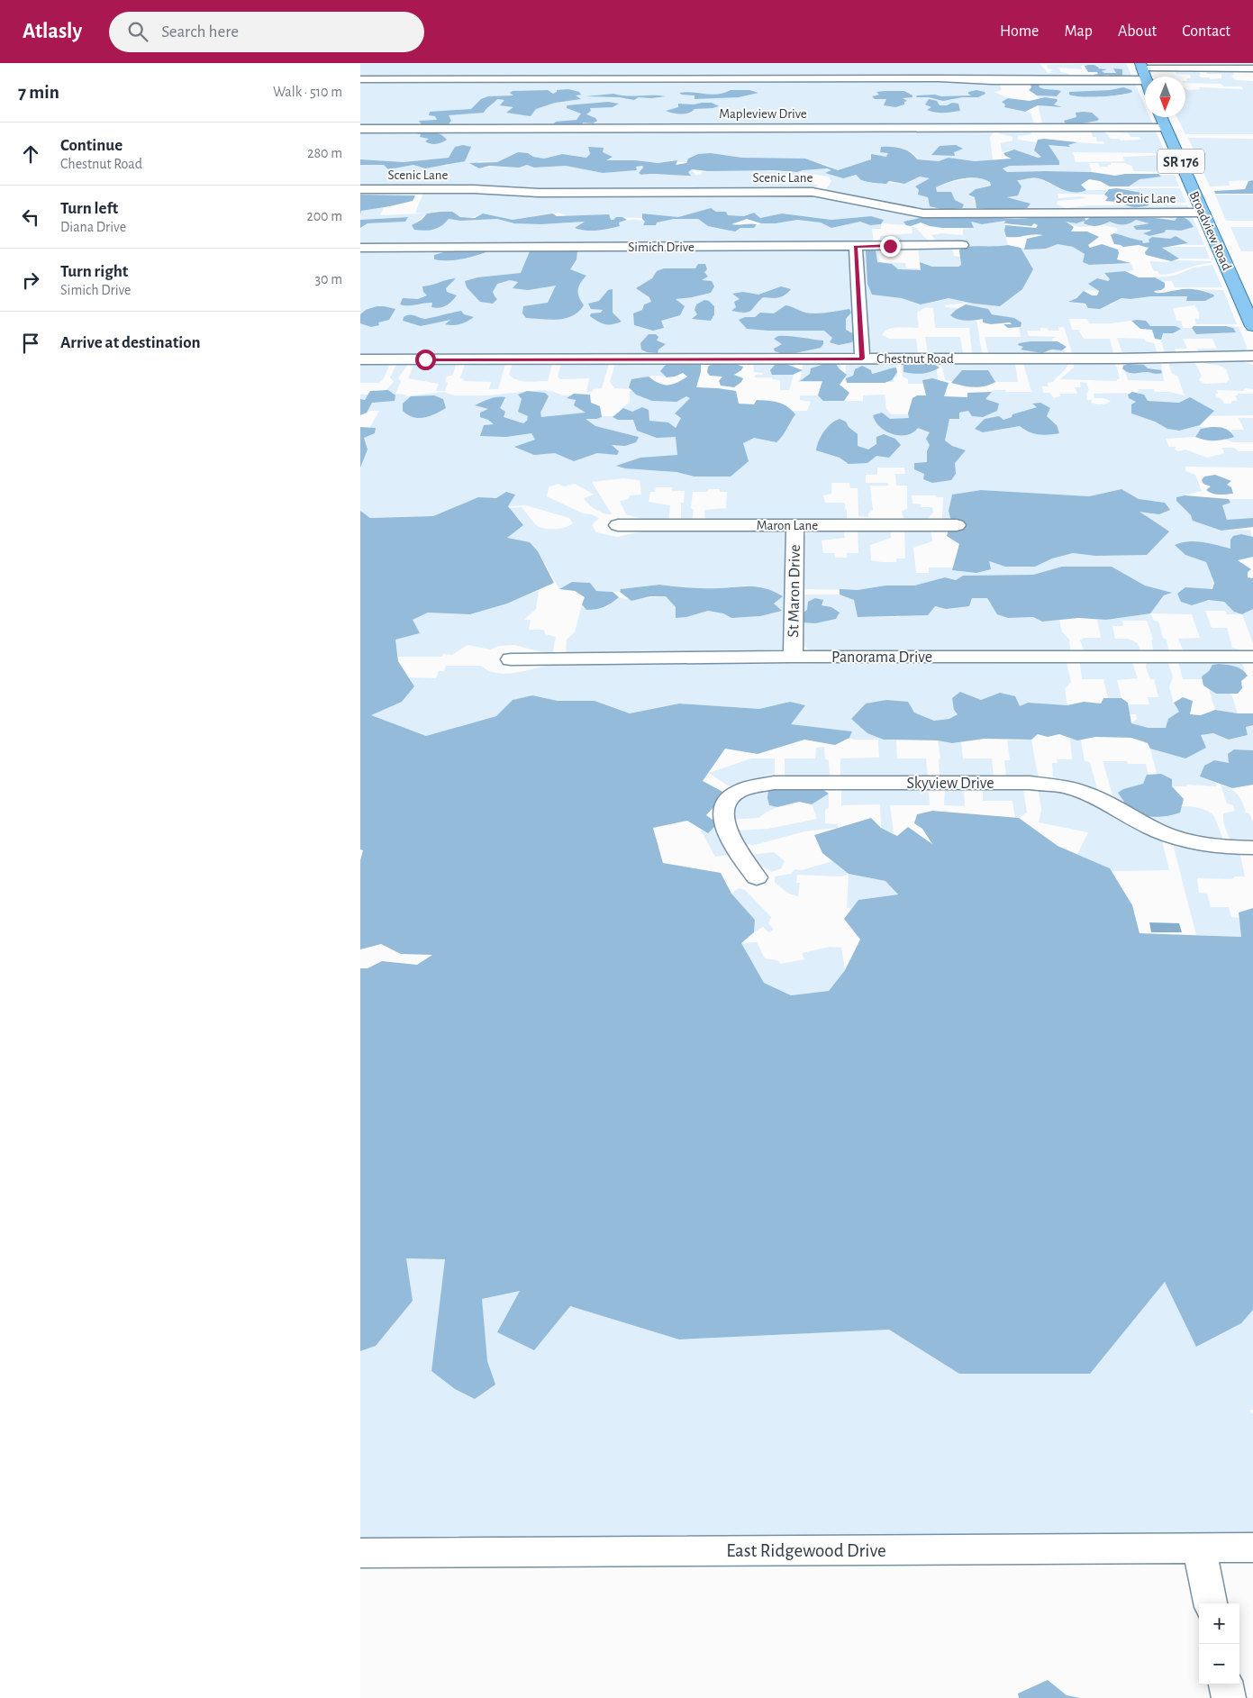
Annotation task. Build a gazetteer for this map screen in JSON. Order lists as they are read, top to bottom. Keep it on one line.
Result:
{"streets":{"main road":["SR 176","Broadview Road"],"street":["Mapleview Drive","Scenic Lane","Simich Drive","Chestnut Road","Maron Lane","St Maron Drive","Panorama Drive","Skyview Drive","East Ridgewood Drive"]},"crossings":[["Mapleview Drive","Broadview Road"],["Scenic Lane","Broadview Road"],["Maron Lane","St Maron Drive"],["St Maron Drive","Panorama Drive"]],"north":"bottom","page":{"header":"Atlasly","search":"Search here","nav":["Home","Map","About","Contact"],"heading":["7 min","Walk · 510 m"],"list":[["Continue","Chestnut Road","280 m"],["Turn left","Diana Drive","200 m"],["Turn right","Simich Drive","30 m"],"Arrive at destination"],"map_buttons":["+","−"]}}
